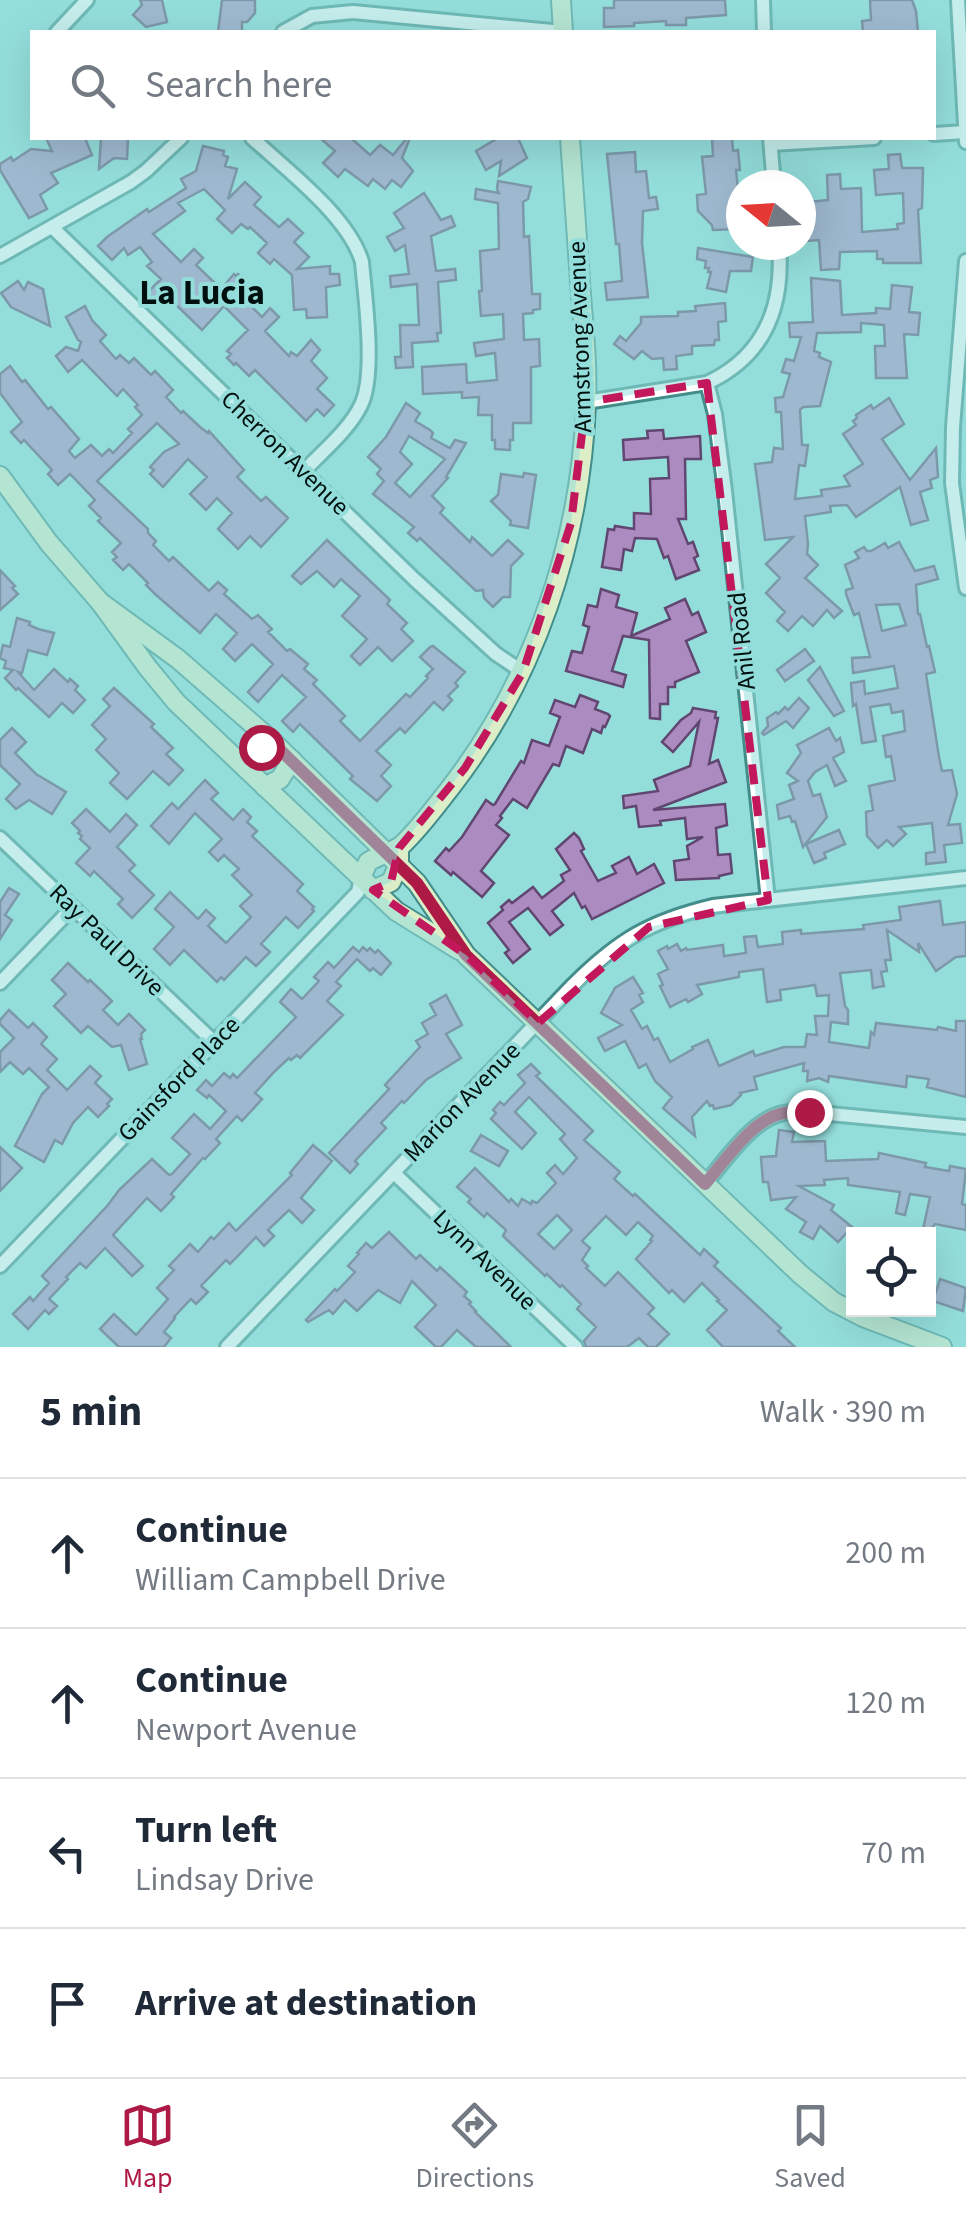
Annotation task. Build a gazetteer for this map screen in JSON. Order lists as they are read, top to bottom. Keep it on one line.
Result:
{"streets":{"street":["Armstrong Avenue","Cherron Avenue","Anil Road","Ray Paul Drive","Gainsford Place","Marion Avenue","Lynn Avenue"]},"crossings":[["Armstrong Avenue","Cherron Avenue"],["Anil Road","Marion Avenue"],["Ray Paul Drive","Gainsford Place"],["Marion Avenue","Lynn Avenue"]],"districts":["La Lucia"],"north":"left","page":{"search":"Search here","heading":["5 min","Walk · 390 m"],"list":[["Continue","William Campbell Drive","200 m"],["Continue","Newport Avenue","120 m"],["Turn left","Lindsay Drive","70 m"],"Arrive at destination"],"nav":["Map","Directions","Saved"]}}
